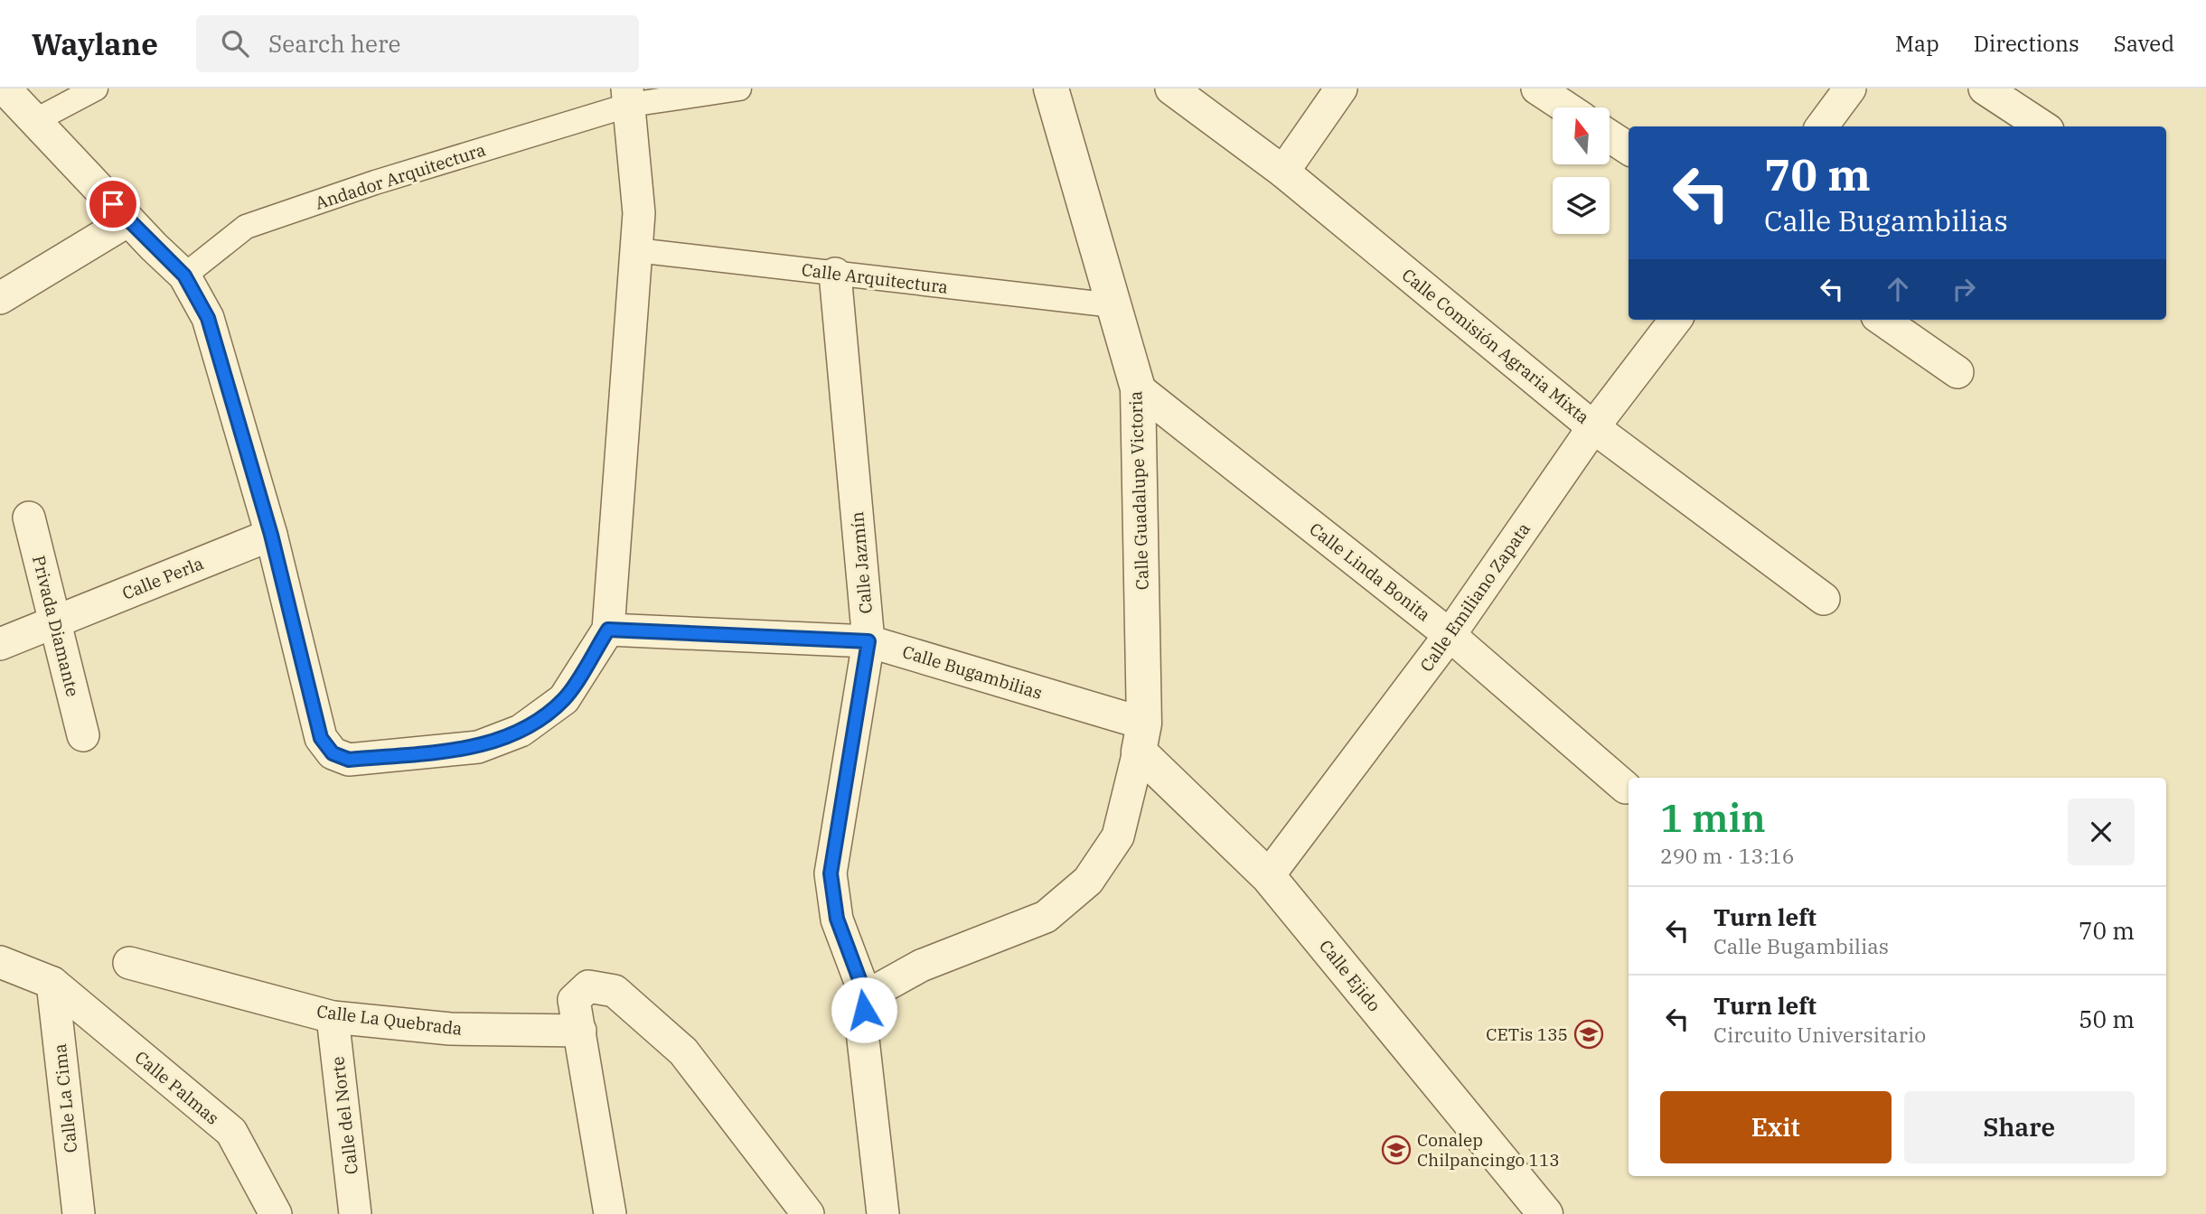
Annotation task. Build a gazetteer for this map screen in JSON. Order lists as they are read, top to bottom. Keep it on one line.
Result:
{"streets":{"street":["Andador Arquitectura","Calle Arquitectura","Calle Comisión Agraria Mixta","Calle Guadalupe Victoria","Calle Jazmín","Calle Linda Bonita","Calle Perla","Calle Emiliano Zapata","Privada Diamante","Calle Bugambilias","Calle Ejido","Calle La Quebrada","Calle Palmas","Calle La Cima","Calle del Norte"]},"crossings":[["Calle Arquitectura","Calle Guadalupe Victoria"],["Calle Arquitectura","Calle Jazmín"],["Calle Comisión Agraria Mixta","Calle Emiliano Zapata"],["Calle Guadalupe Victoria","Calle Linda Bonita"],["Calle Guadalupe Victoria","Calle Bugambilias"],["Calle Guadalupe Victoria","Calle Ejido"],["Calle Jazmín","Calle Bugambilias"],["Calle Linda Bonita","Calle Emiliano Zapata"],["Calle Perla","Privada Diamante"],["Calle Emiliano Zapata","Calle Ejido"],["Calle Bugambilias","Calle Ejido"],["Calle La Quebrada","Calle del Norte"],["Calle Palmas","Calle La Cima"]],"places":{"school or university":["CETis 135","Conalep Chilpancingo 113"]},"north":"top","page":{"header":"Waylane","search":"Search here","nav":["Map","Directions","Saved"],"turn":["70 m","Calle Bugambilias"],"heading":["1 min","290 m · 13:16"],"list":[{"name":"Turn left","note":"Calle Bugambilias","value":"70 m"},{"name":"Turn left","note":"Circuito Universitario","value":"50 m"}],"buttons":["Exit","Share"]}}
